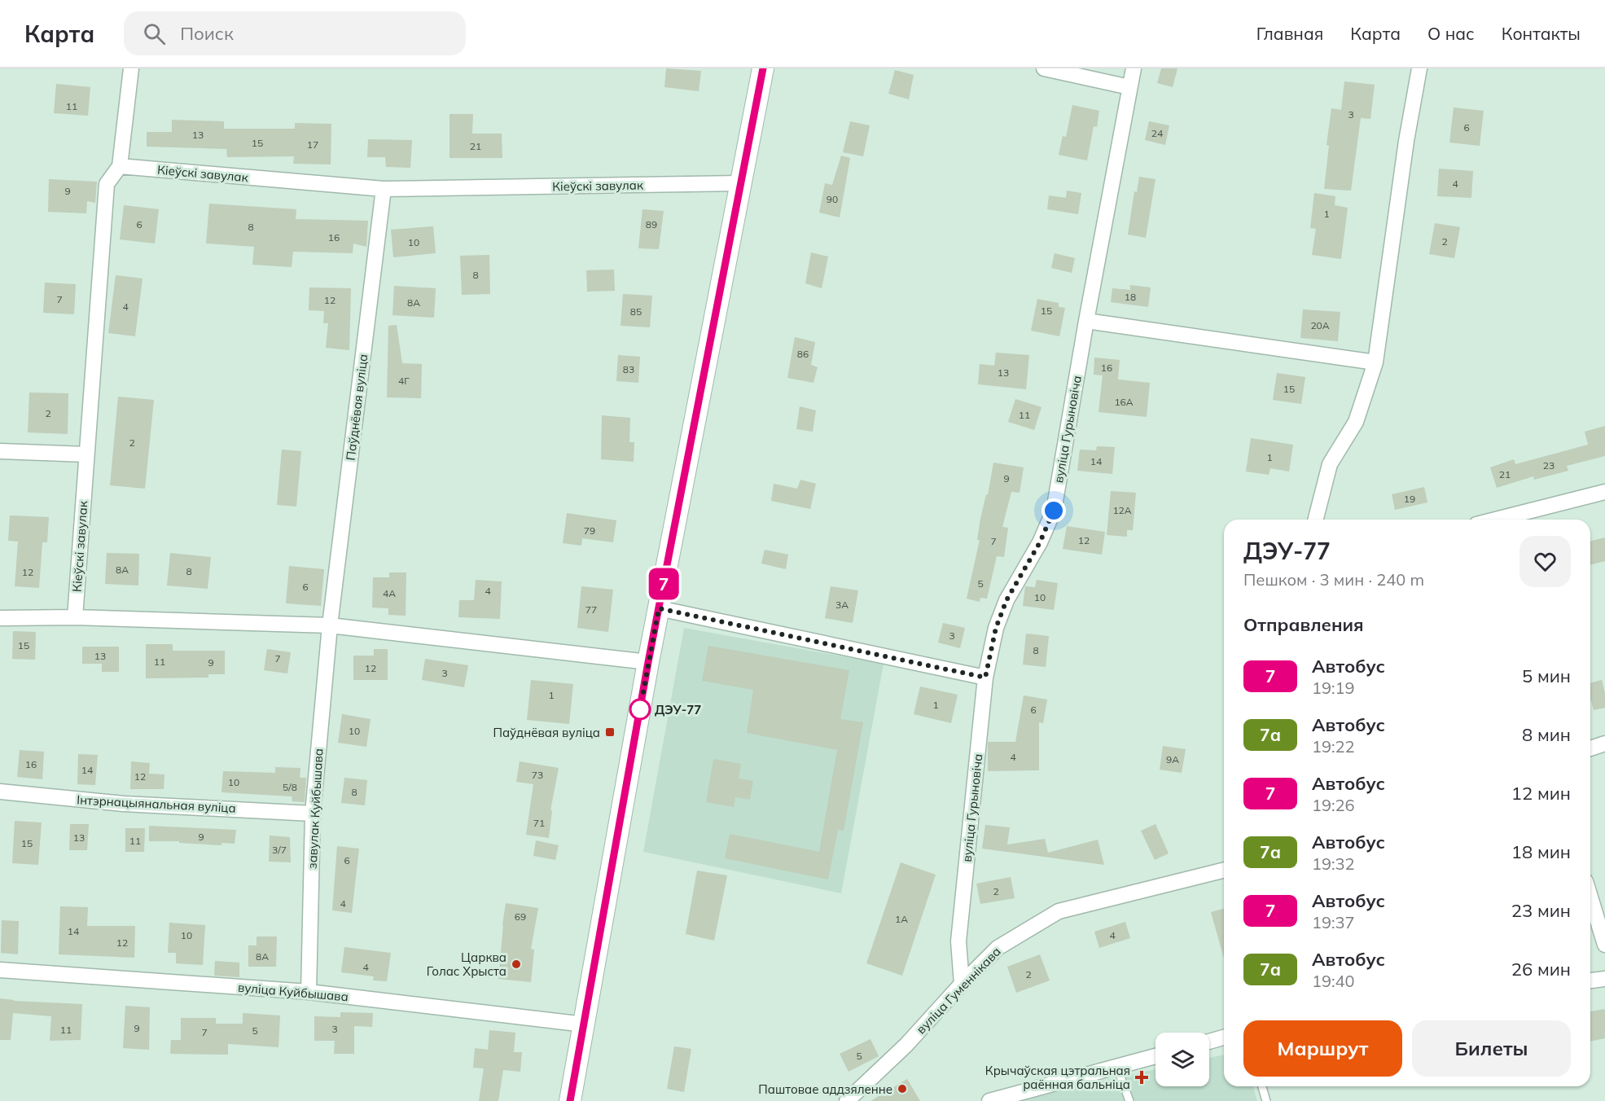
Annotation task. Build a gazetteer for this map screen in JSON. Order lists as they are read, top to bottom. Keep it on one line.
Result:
{"streets":{"street":["Кіеўскі завулак","Паўднёвая вуліца","вуліца Гурыновіча","Інтэрнацыянальная вуліца","завулак Куйбышава","вуліца Гуменнікава","вуліца Куйбышава"]},"crossings":[["Кіеўскі завулак","Паўднёвая вуліца"],["Паўднёвая вуліца","завулак Куйбышава"],["вуліца Гурыновіча","вуліца Гуменнікава"],["Інтэрнацыянальная вуліца","завулак Куйбышава"],["завулак Куйбышава","вуліца Куйбышава"]],"places":{"other":["ДЭУ-77","Царква Голас Хрыста","Паштовае аддзяленне"],"transit":["Паўднёвая вуліца"],"health":["Крычаўская цэтральная раённая бальніца"]},"lines":["bus line 7"],"house_numbers":["11","3","6","24","13","15","17","21","4","9","90","1","6","89","8","16","2","10","8","18","7","12","8А","4","15","85","20А","86","16","83","13","4Г","15","16А","2","11","2","1","14","23","21","9","19","12А","79","12","7","8А","8","12","5","6","4","4А","10","3А","77","3","15","8","13","7","11","9","12","3","1","1","6","10","4","9А","16","14","73","12","10","5/8","8","71","9","13","11","15","3/7","6","2","4","69","1А","14","10","4","12","8А","4","2","9","3","11","5","7","5"],"page":{"header":"Карта","search":"Поиск","nav":["Главная","Карта","О нас","Контакты"],"on_map":"7","heading":[["ДЭУ-77","Пешком · 3 мин · 240 m"],"Отправления"],"list":[{"mark":"7","name":"Автобус","note":"19:19","value":"5 мин"},{"mark":"7а","name":"Автобус","note":"19:22","value":"8 мин"},{"mark":"7","name":"Автобус","note":"19:26","value":"12 мин"},{"mark":"7а","name":"Автобус","note":"19:32","value":"18 мин"},{"mark":"7","name":"Автобус","note":"19:37","value":"23 мин"},{"mark":"7а","name":"Автобус","note":"19:40","value":"26 мин"}],"buttons":["Маршрут","Билеты"]}}
